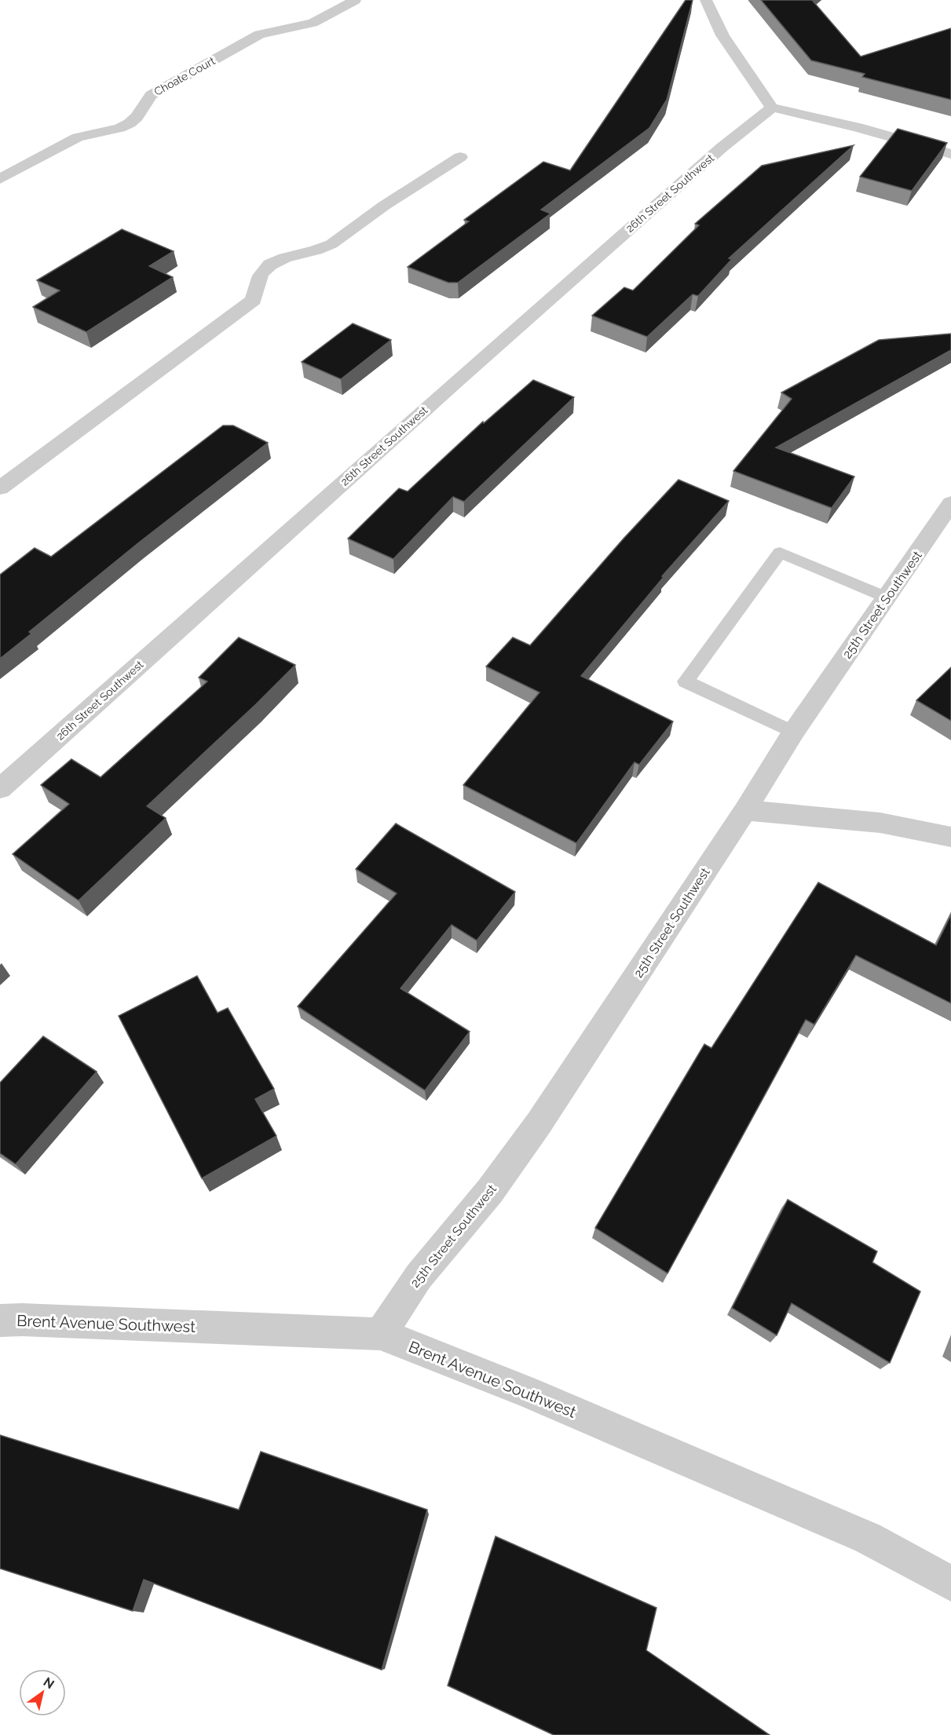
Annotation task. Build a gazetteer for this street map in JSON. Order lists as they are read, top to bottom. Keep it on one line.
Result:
{"streets":{"street":["Choate Court","26th Street Southwest","25th Street Southwest","Brent Avenue Southwest"]},"crossings":[["25th Street Southwest","Brent Avenue Southwest"]],"north":"top right"}
